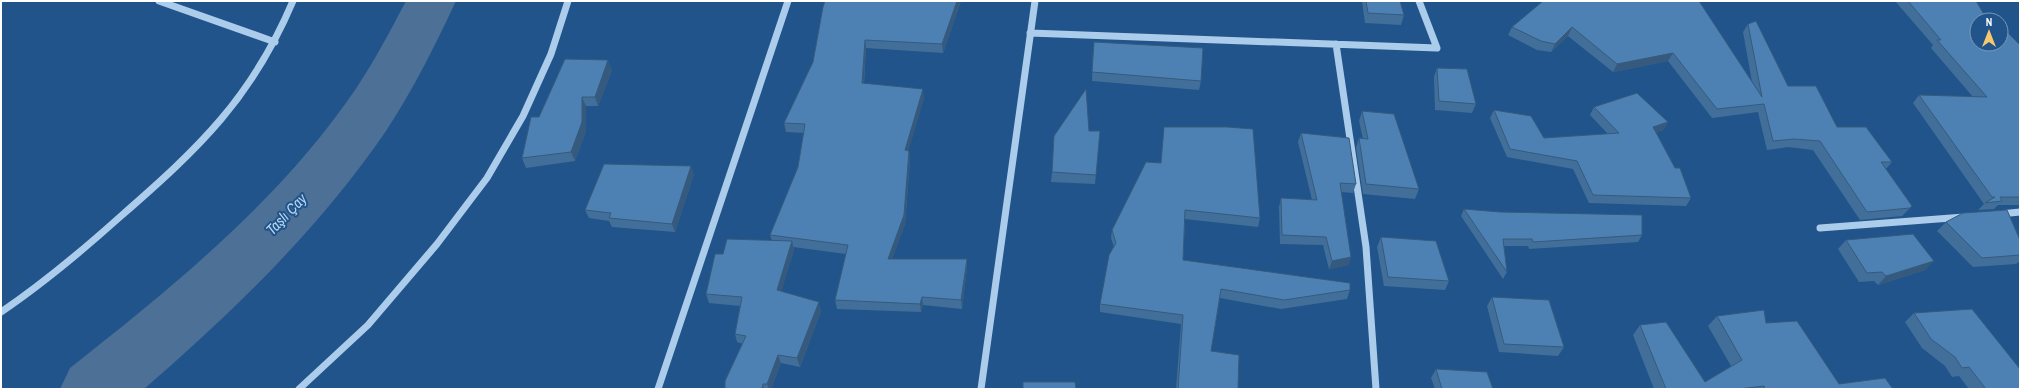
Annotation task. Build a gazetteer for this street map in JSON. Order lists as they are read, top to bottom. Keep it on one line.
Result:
{"water":["Taşlı Çay"],"north":"top"}
